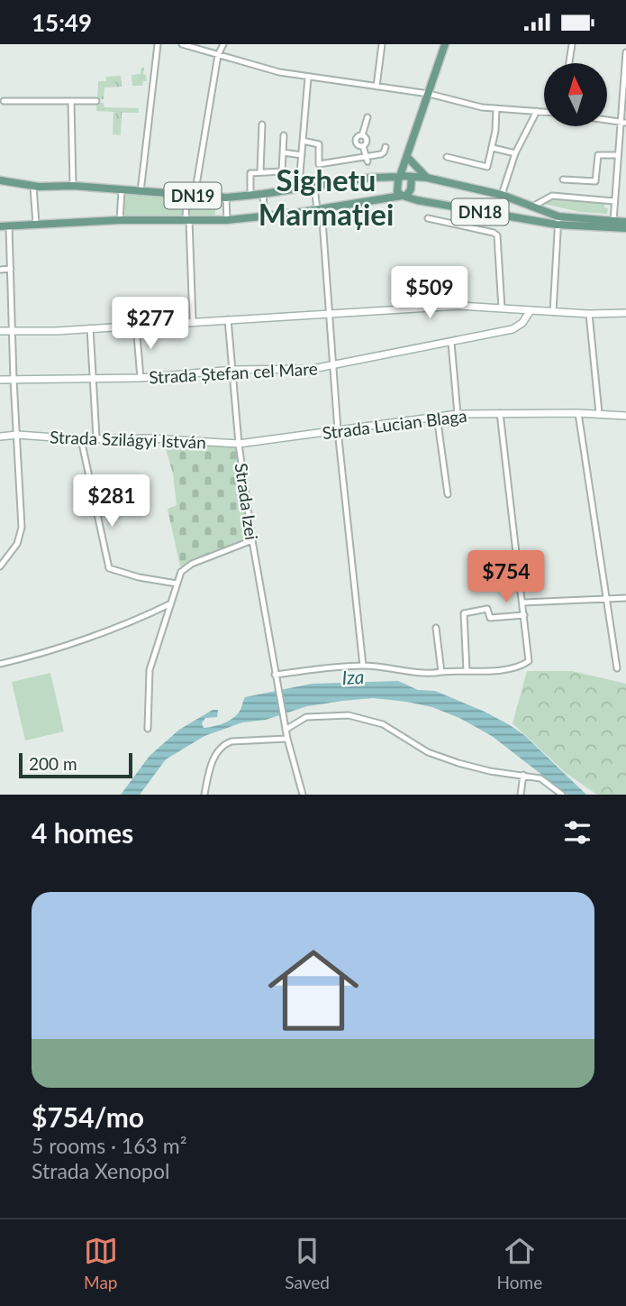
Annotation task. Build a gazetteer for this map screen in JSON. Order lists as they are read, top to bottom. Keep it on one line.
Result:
{"streets":{"main road":["DN19","DN18","Strada Ștefan cel Mare","Strada Lucian Blaga","Strada Szilágyi István"],"street":["Strada Izei"]},"crossings":[["DN19","DN18"],["Strada Ștefan cel Mare","Strada Izei"],["Strada Lucian Blaga","Strada Szilágyi István"],["Strada Lucian Blaga","Strada Izei"],["Strada Szilágyi István","Strada Izei"]],"districts":["Sighetu Marmației"],"water":["Iza"],"scale_bar":"200 m","north":"top","page":{"status":"15:49","price":["$509","$277","$281","$754"],"scale":"200 m","heading":"4 homes","list":[{"name":"$754/mo","note":"5 rooms · 163 m² · Strada Xenopol"}],"tabs":["Map","Saved","Home"]}}
